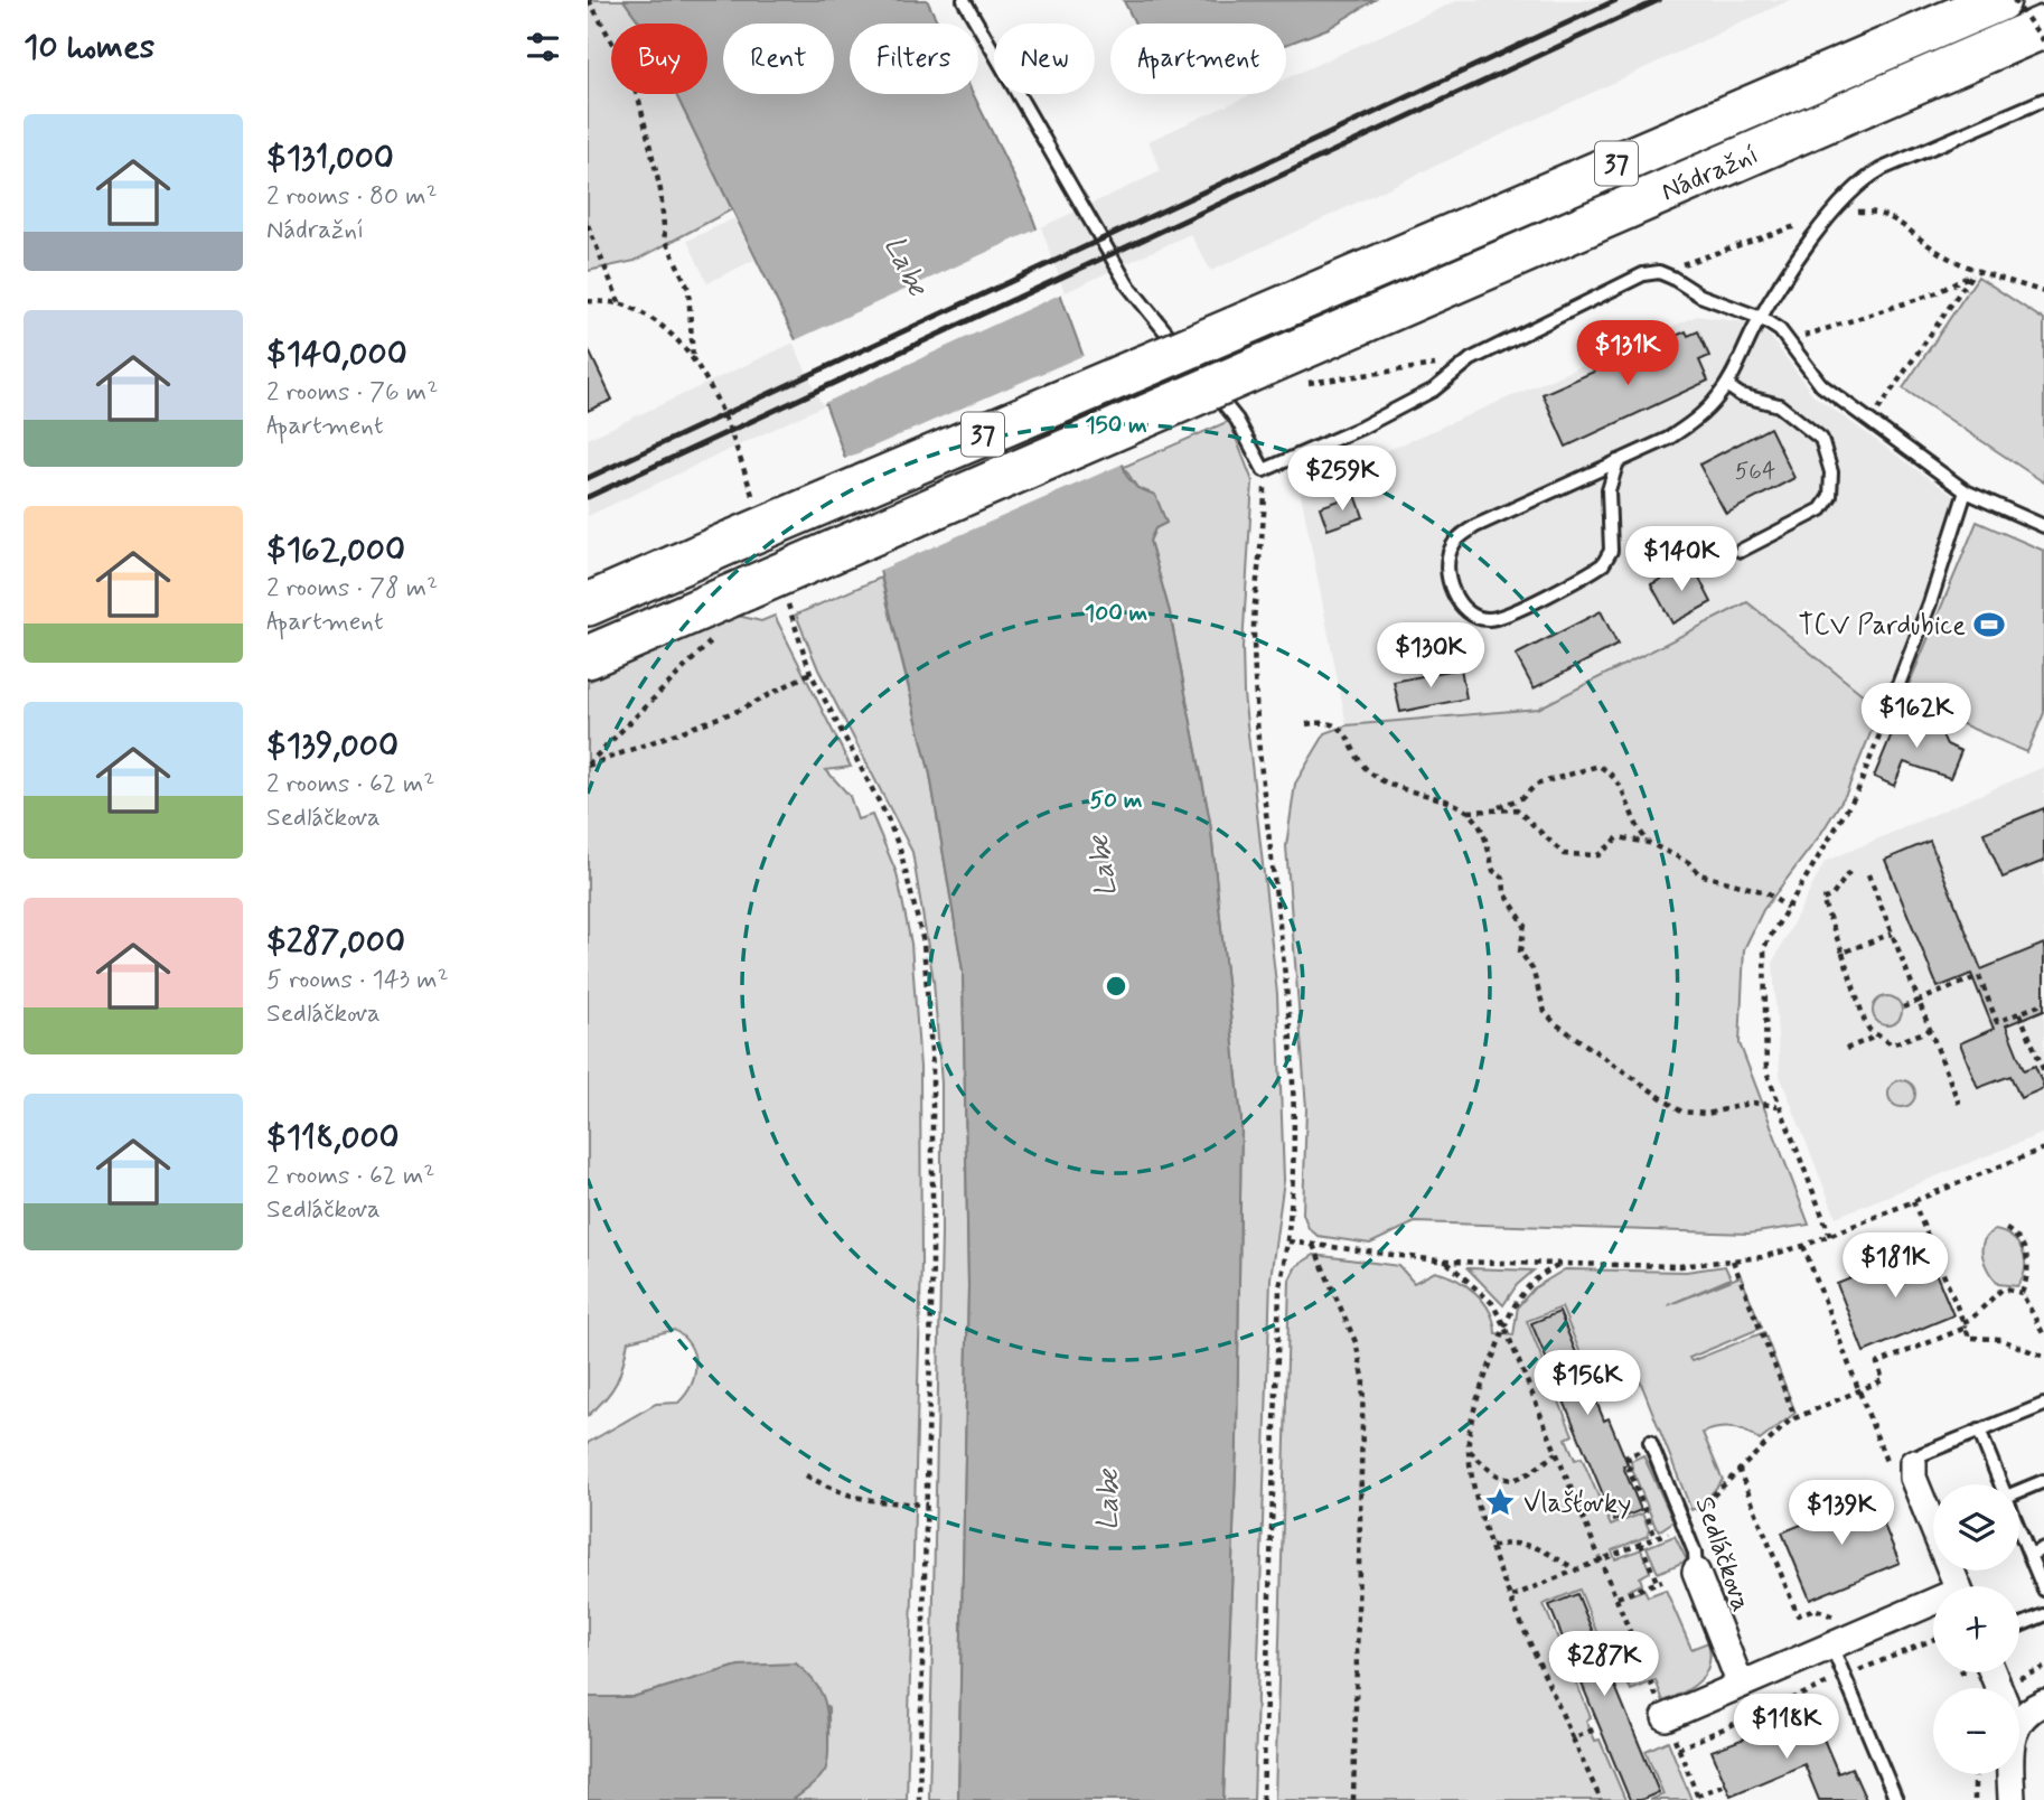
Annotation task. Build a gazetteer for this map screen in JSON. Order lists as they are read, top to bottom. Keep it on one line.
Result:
{"streets":{"main road":["37","Nádražní"],"street":["Sedláčkova"]},"crossings":[["37","Nádražní"]],"water":["Labe"],"places":{"sports":["TCV Pardubice"],"place":["Vlašťovky"]},"house_numbers":["564"],"page":{"heading":"10 homes","chip":["Buy","Rent","Filters","New","Apartment"],"list":[{"name":"$131,000","note":"2 rooms · 80 m² · Nádražní"},{"name":"$140,000","note":"2 rooms · 76 m² · Apartment"},{"name":"$162,000","note":"2 rooms · 78 m² · Apartment"},{"name":"$139,000","note":"2 rooms · 62 m² · Sedláčkova"},{"name":"$287,000","note":"5 rooms · 143 m² · Sedláčkova"},{"name":"$118,000","note":"2 rooms · 62 m² · Sedláčkova"}],"price":["$131K","$259K","$140K","$130K","$162K","$181K","$156K","$139K","$287K","$118K"],"map_buttons":["+","−"]},"rings":["150 m","100 m","50 m"]}
